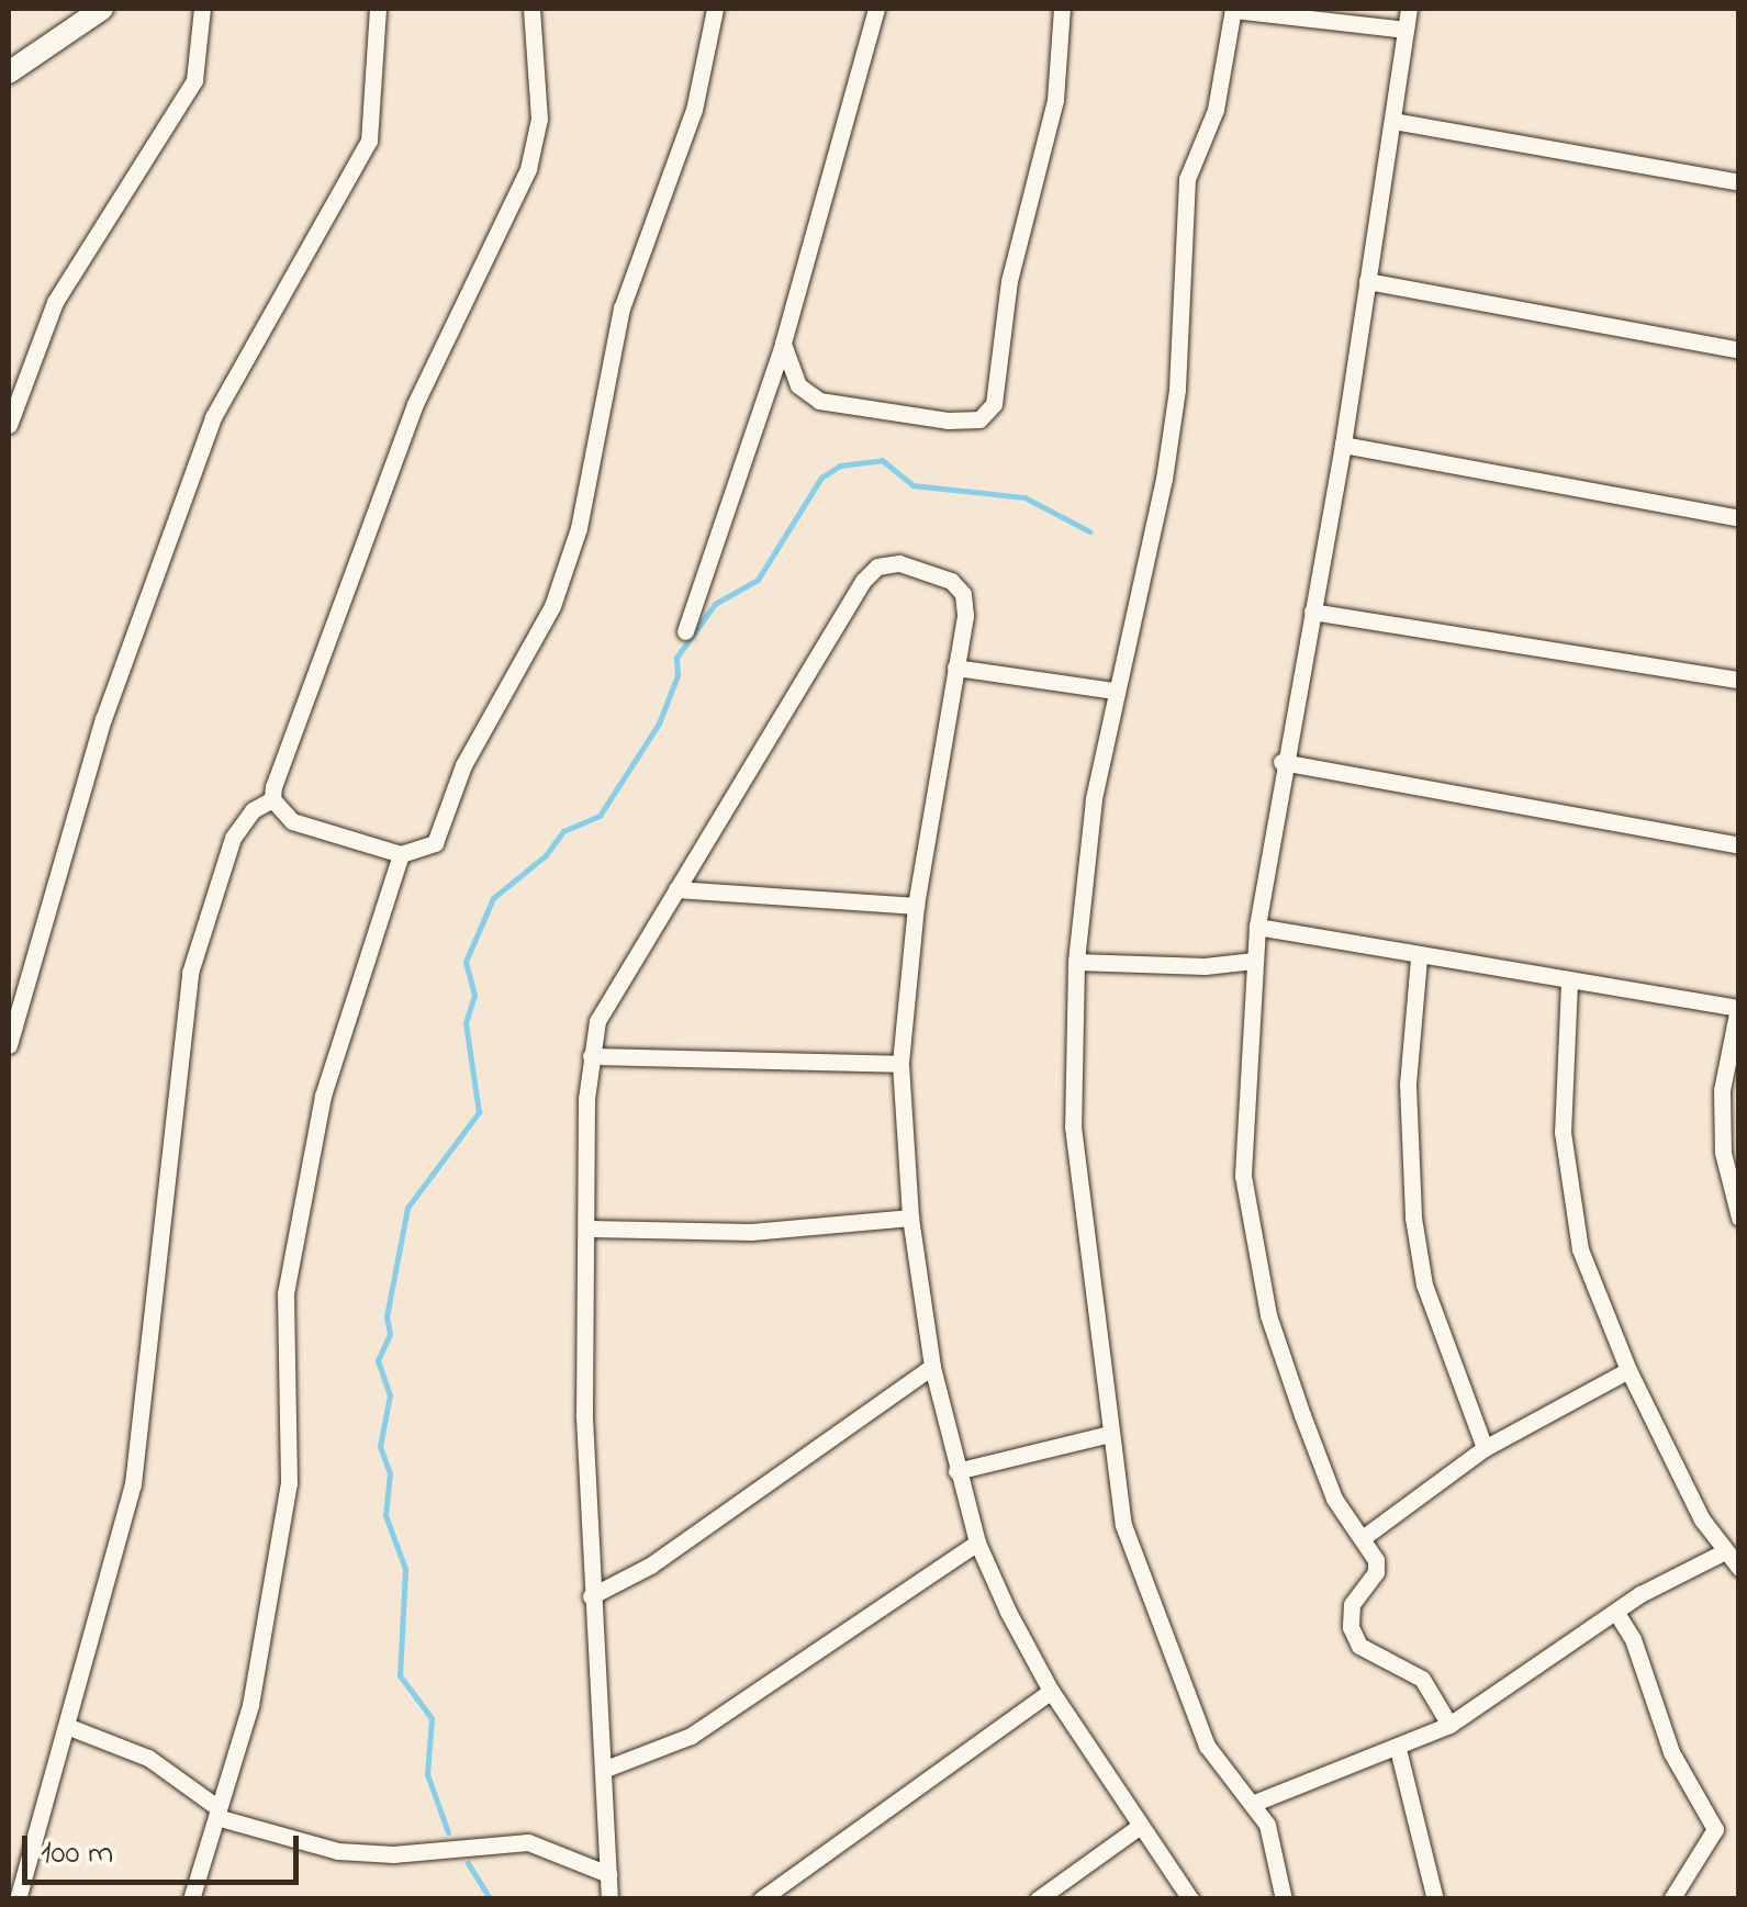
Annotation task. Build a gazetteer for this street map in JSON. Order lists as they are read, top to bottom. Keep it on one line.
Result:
{"scale_bar":"100 m"}
